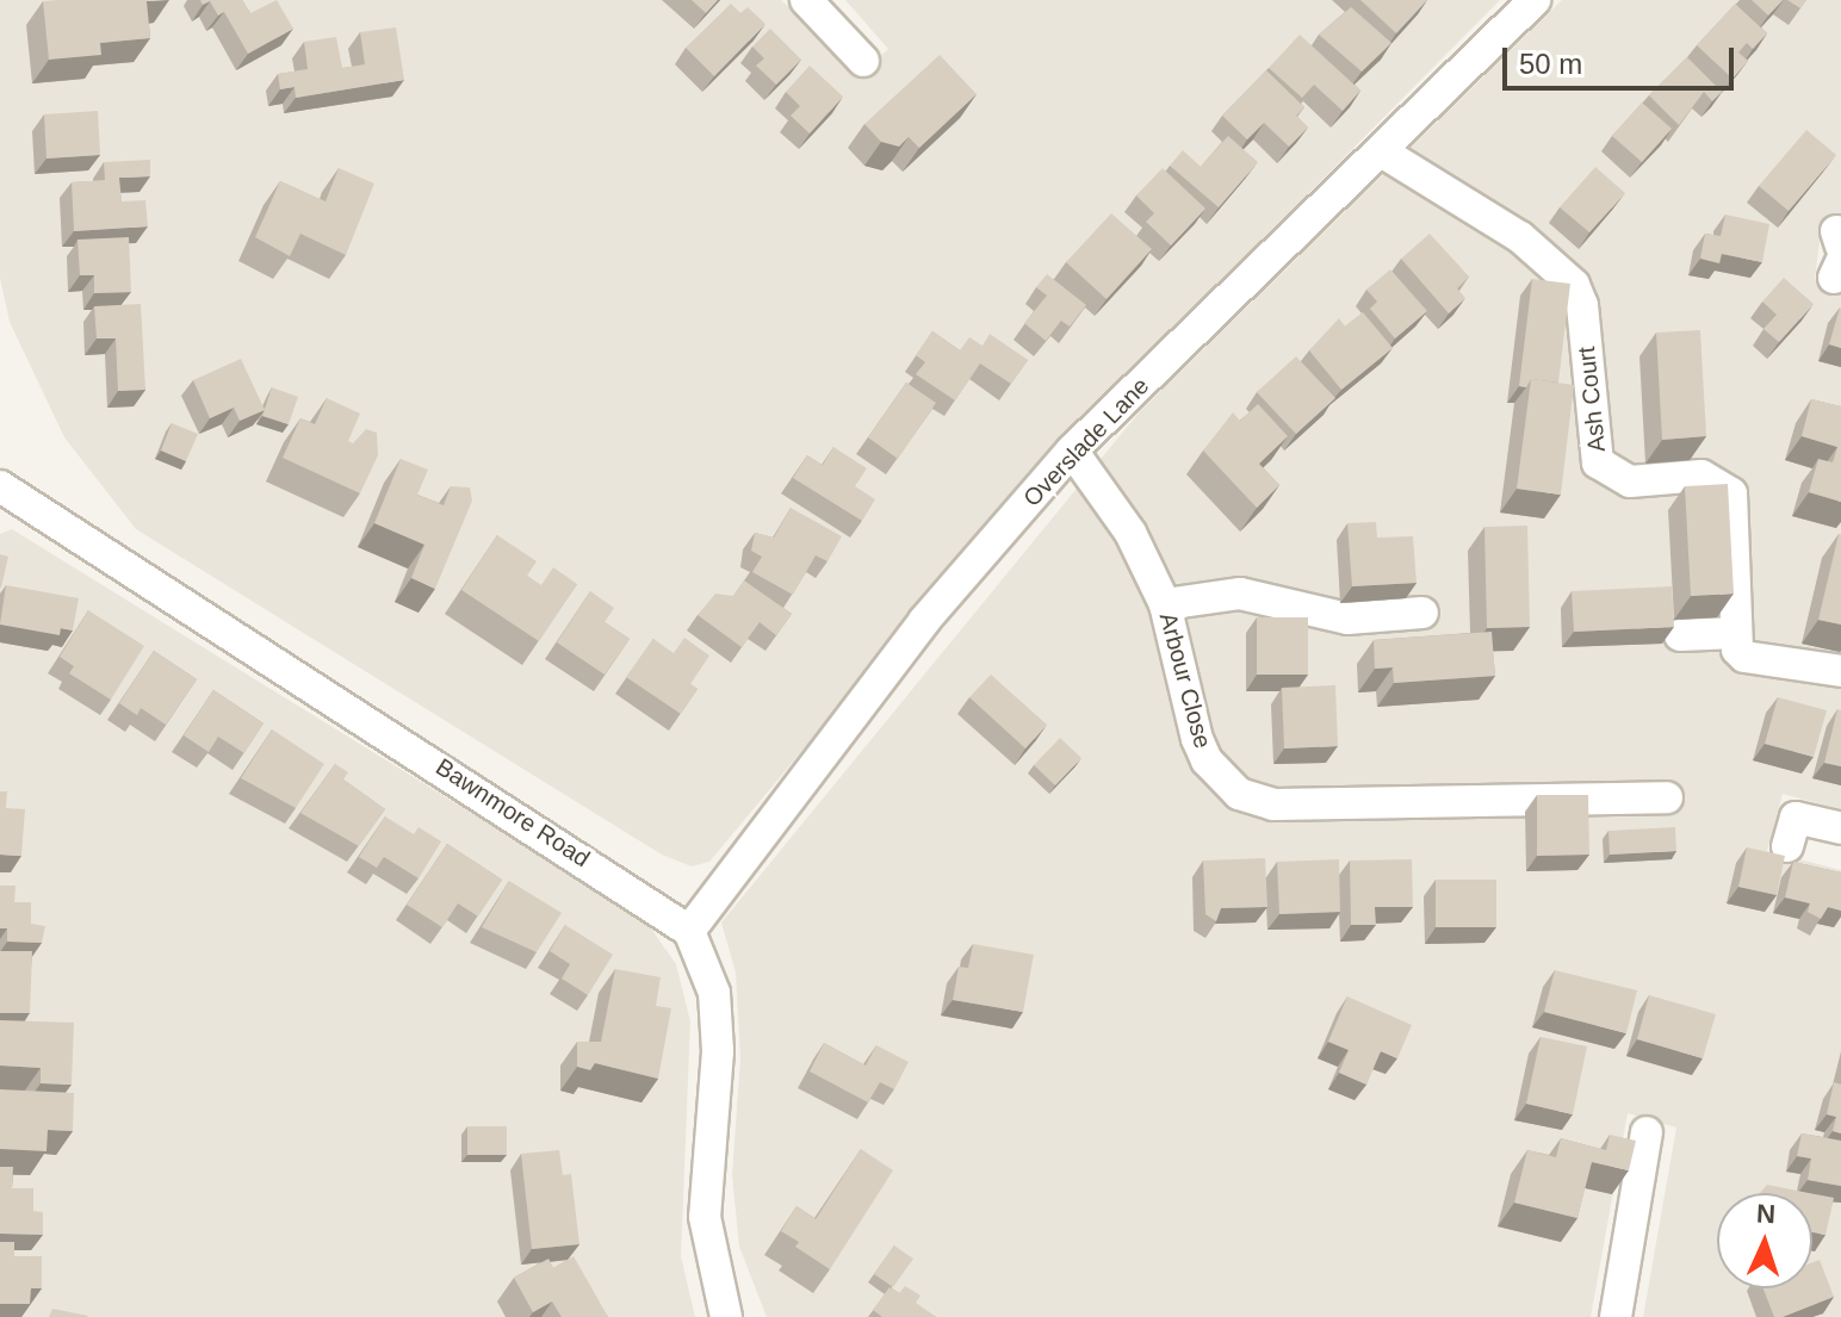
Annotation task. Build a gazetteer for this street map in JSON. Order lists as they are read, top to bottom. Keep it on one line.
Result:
{"streets":{"street":["Ash Court","Overslade Lane","Arbour Close","Bawnmore Road"]},"crossings":[["Ash Court","Overslade Lane"],["Overslade Lane","Arbour Close"],["Overslade Lane","Bawnmore Road"]],"scale_bar":"50 m","north":"top"}
